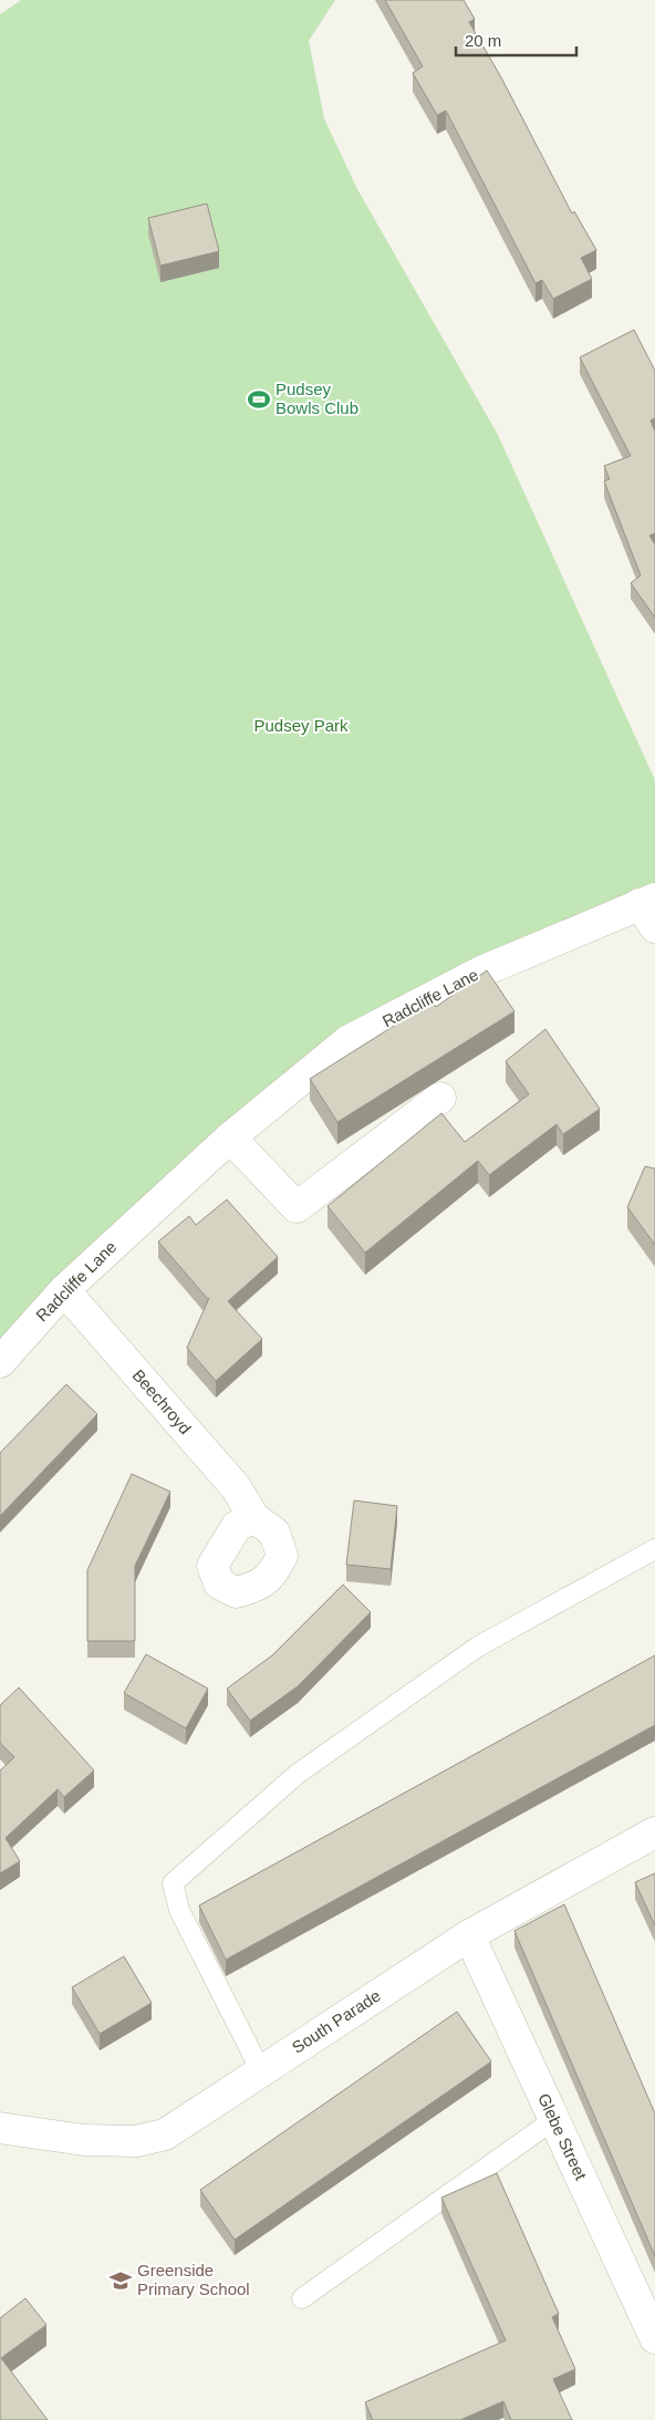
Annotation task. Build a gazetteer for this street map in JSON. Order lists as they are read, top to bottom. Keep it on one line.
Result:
{"streets":{"street":["Radcliffe Lane","Beechroyd","South Parade","Glebe Street"]},"crossings":[["Radcliffe Lane","Beechroyd"],["South Parade","Glebe Street"]],"parks":["Pudsey Park"],"places":{"sports":["Pudsey Bowls Club"],"school or university":["Greenside Primary School"]},"scale_bar":"20 m"}
